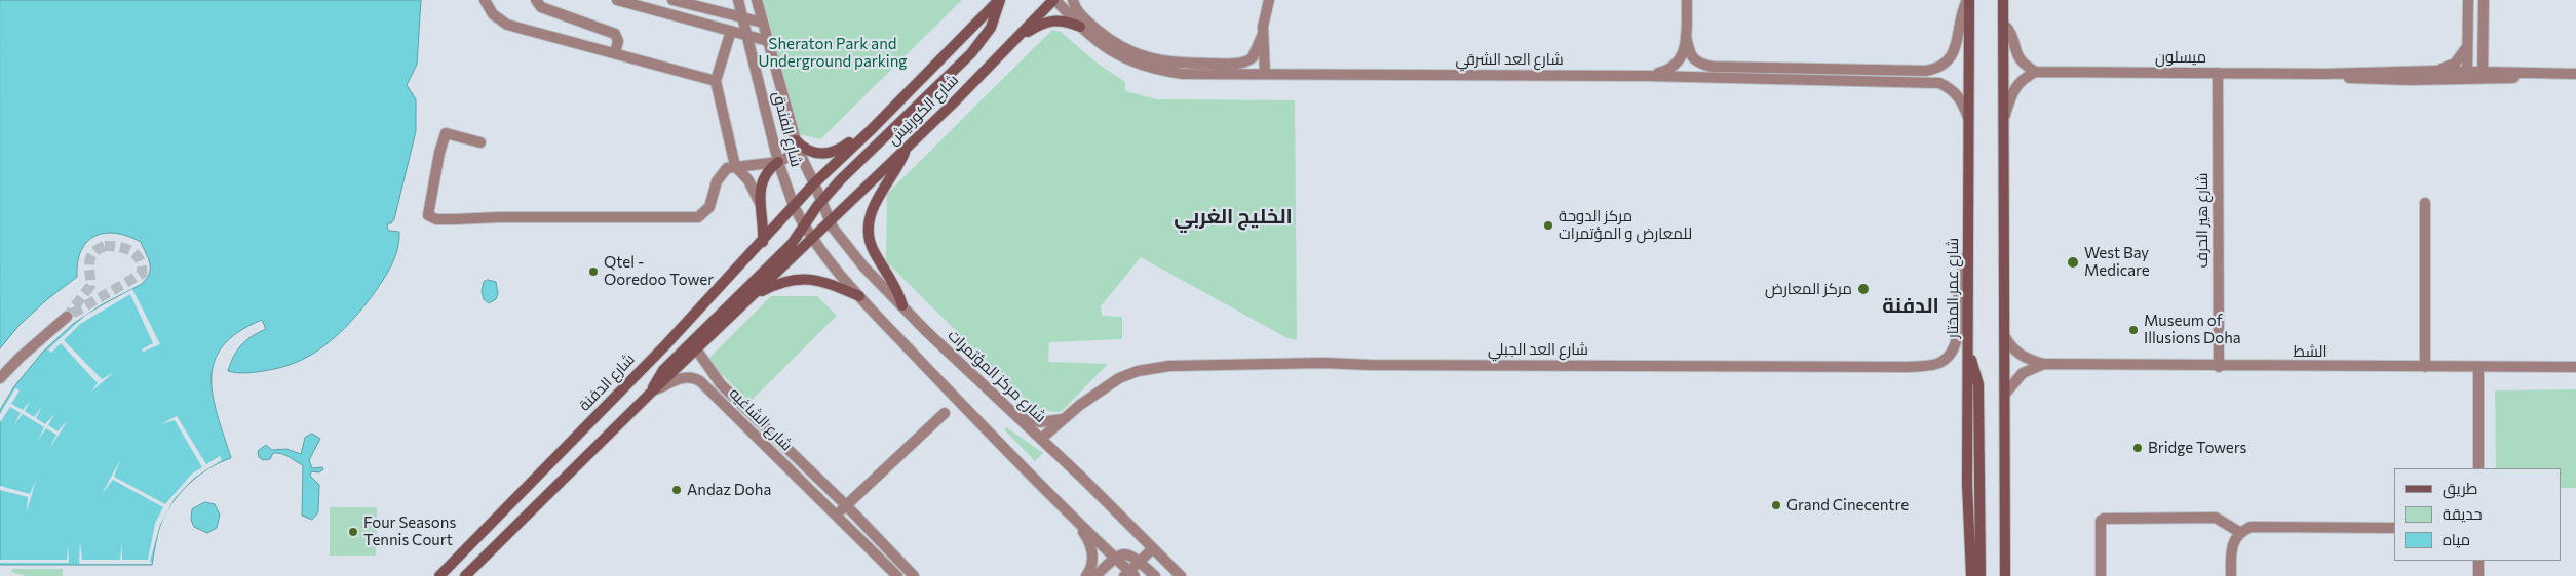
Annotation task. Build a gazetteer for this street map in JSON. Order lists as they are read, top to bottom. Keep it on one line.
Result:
{"streets":{"main road":["شارع الكورنيش","شارع عمر المختار","شارع الدفنة"],"street":["ميسلون","شارع العد الشرقي","شارع الفندق","شارع هير الحرف","شارع العد الجبلي","الشط","شارع مركز المؤتمرات","شارع الشاغيه"]},"crossings":[["ميسلون","شارع هير الحرف"],["شارع العد الشرقي","شارع الكورنيش"],["شارع العد الشرقي","شارع عمر المختار"],["شارع الكورنيش","شارع الفندق"],["شارع الكورنيش","شارع مركز المؤتمرات"],["شارع الكورنيش","شارع الدفنة"],["شارع الفندق","شارع مركز المؤتمرات"],["شارع الفندق","شارع الدفنة"],["شارع هير الحرف","الشط"],["شارع عمر المختار","شارع العد الجبلي"],["شارع العد الجبلي","شارع مركز المؤتمرات"]],"districts":["الخليج الغربي","الدفنة"],"parks":["Sheraton Park and Underground parking"],"places":["مركز الدوحة للمعارض و المؤتمرات","West Bay Medicare","Qtel - Ooredoo Tower","مركز المعارض","Museum of Illusions Doha","Bridge Towers","Andaz Doha","Grand Cinecentre","Four Seasons Tennis Court"],"legend":["طريق","حديقة","مياه"]}
